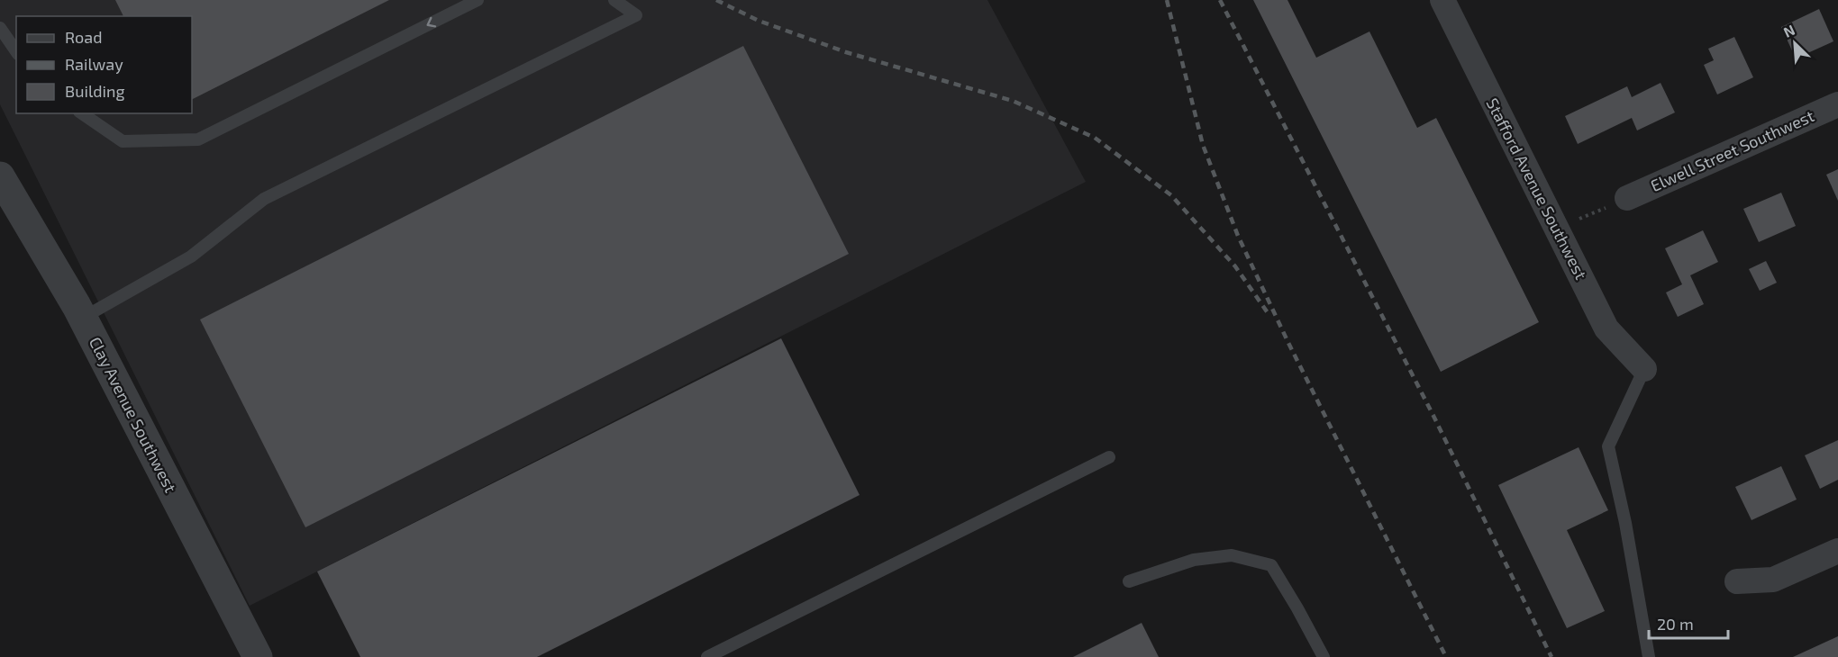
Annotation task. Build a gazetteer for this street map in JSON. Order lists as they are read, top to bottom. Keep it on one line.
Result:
{"streets":{"street":["Elwell Street Southwest","Stafford Avenue Southwest","Clay Avenue Southwest"]},"legend":["Road","Railway","Building"],"scale_bar":"20 m","north":"top left"}
